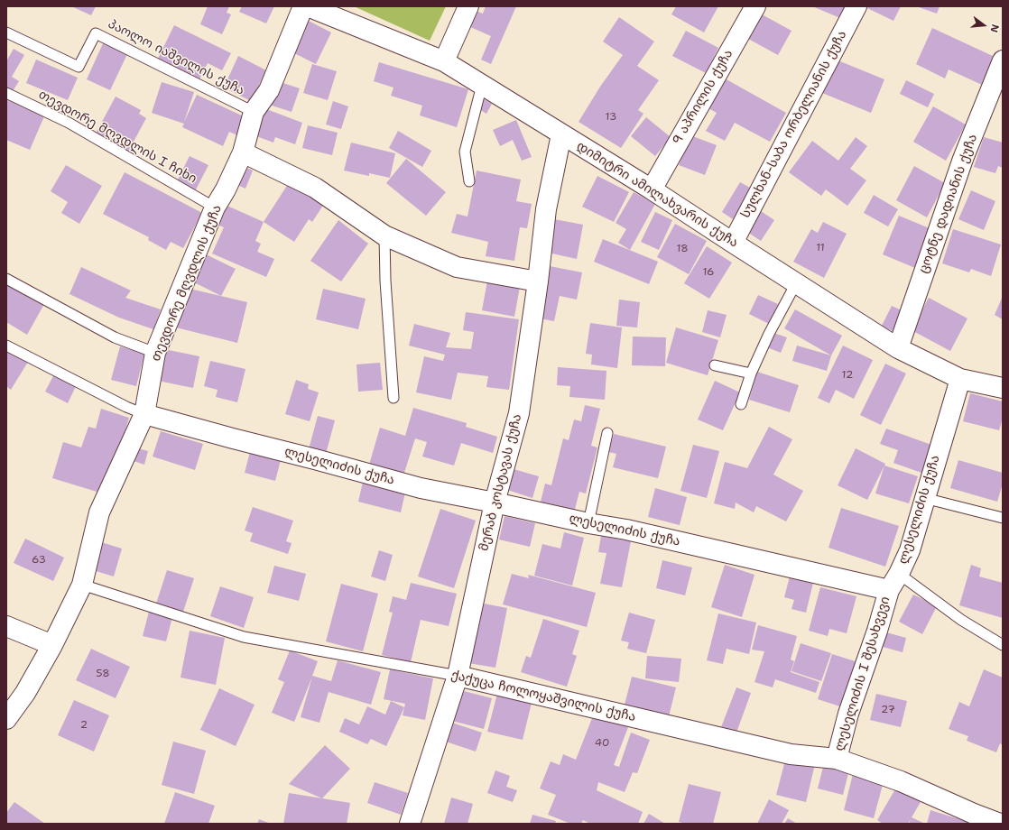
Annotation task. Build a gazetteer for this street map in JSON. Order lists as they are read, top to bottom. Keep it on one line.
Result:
{"streets":{"street":["9 აპრილის ქუჩა","სულხან-საბა ორბელიანის ქუჩა","დიმიტრი ამილახვარის ქუჩა","ცოტნე დადიანის ქუჩა","თევდორე მღვდლის ქუჩა","ლესელიძის ქუჩა","მერაბ კოსტავას ქუჩა","ლესელიძის I შესახვევი","ქაქუცა ჩოლოყაშვილის ქუჩა"],"lane":["პაოლო იაშვილის ქუჩა","თევდორე მღვდლის I ჩიხი"]},"crossings":[["პაოლო იაშვილის ქუჩა","თევდორე მღვდლის ქუჩა"],["9 აპრილის ქუჩა","დიმიტრი ამილახვარის ქუჩა"],["სულხან-საბა ორბელიანის ქუჩა","დიმიტრი ამილახვარის ქუჩა"],["თევდორე მღვდლის I ჩიხი","თევდორე მღვდლის ქუჩა"],["დიმიტრი ამილახვარის ქუჩა","ცოტნე დადიანის ქუჩა"],["დიმიტრი ამილახვარის ქუჩა","ლესელიძის ქუჩა"],["დიმიტრი ამილახვარის ქუჩა","მერაბ კოსტავას ქუჩა"],["თევდორე მღვდლის ქუჩა","ლესელიძის ქუჩა"],["თევდორე მღვდლის ქუჩა","ქაქუცა ჩოლოყაშვილის ქუჩა"],["ლესელიძის ქუჩა","მერაბ კოსტავას ქუჩა"],["ლესელიძის ქუჩა","ლესელიძის I შესახვევი"],["მერაბ კოსტავას ქუჩა","ქაქუცა ჩოლოყაშვილის ქუჩა"],["ლესელიძის I შესახვევი","ქაქუცა ჩოლოყაშვილის ქუჩა"]],"house_numbers":["13","11","18","16","12","63","58","27","2","40"],"north":"right"}
